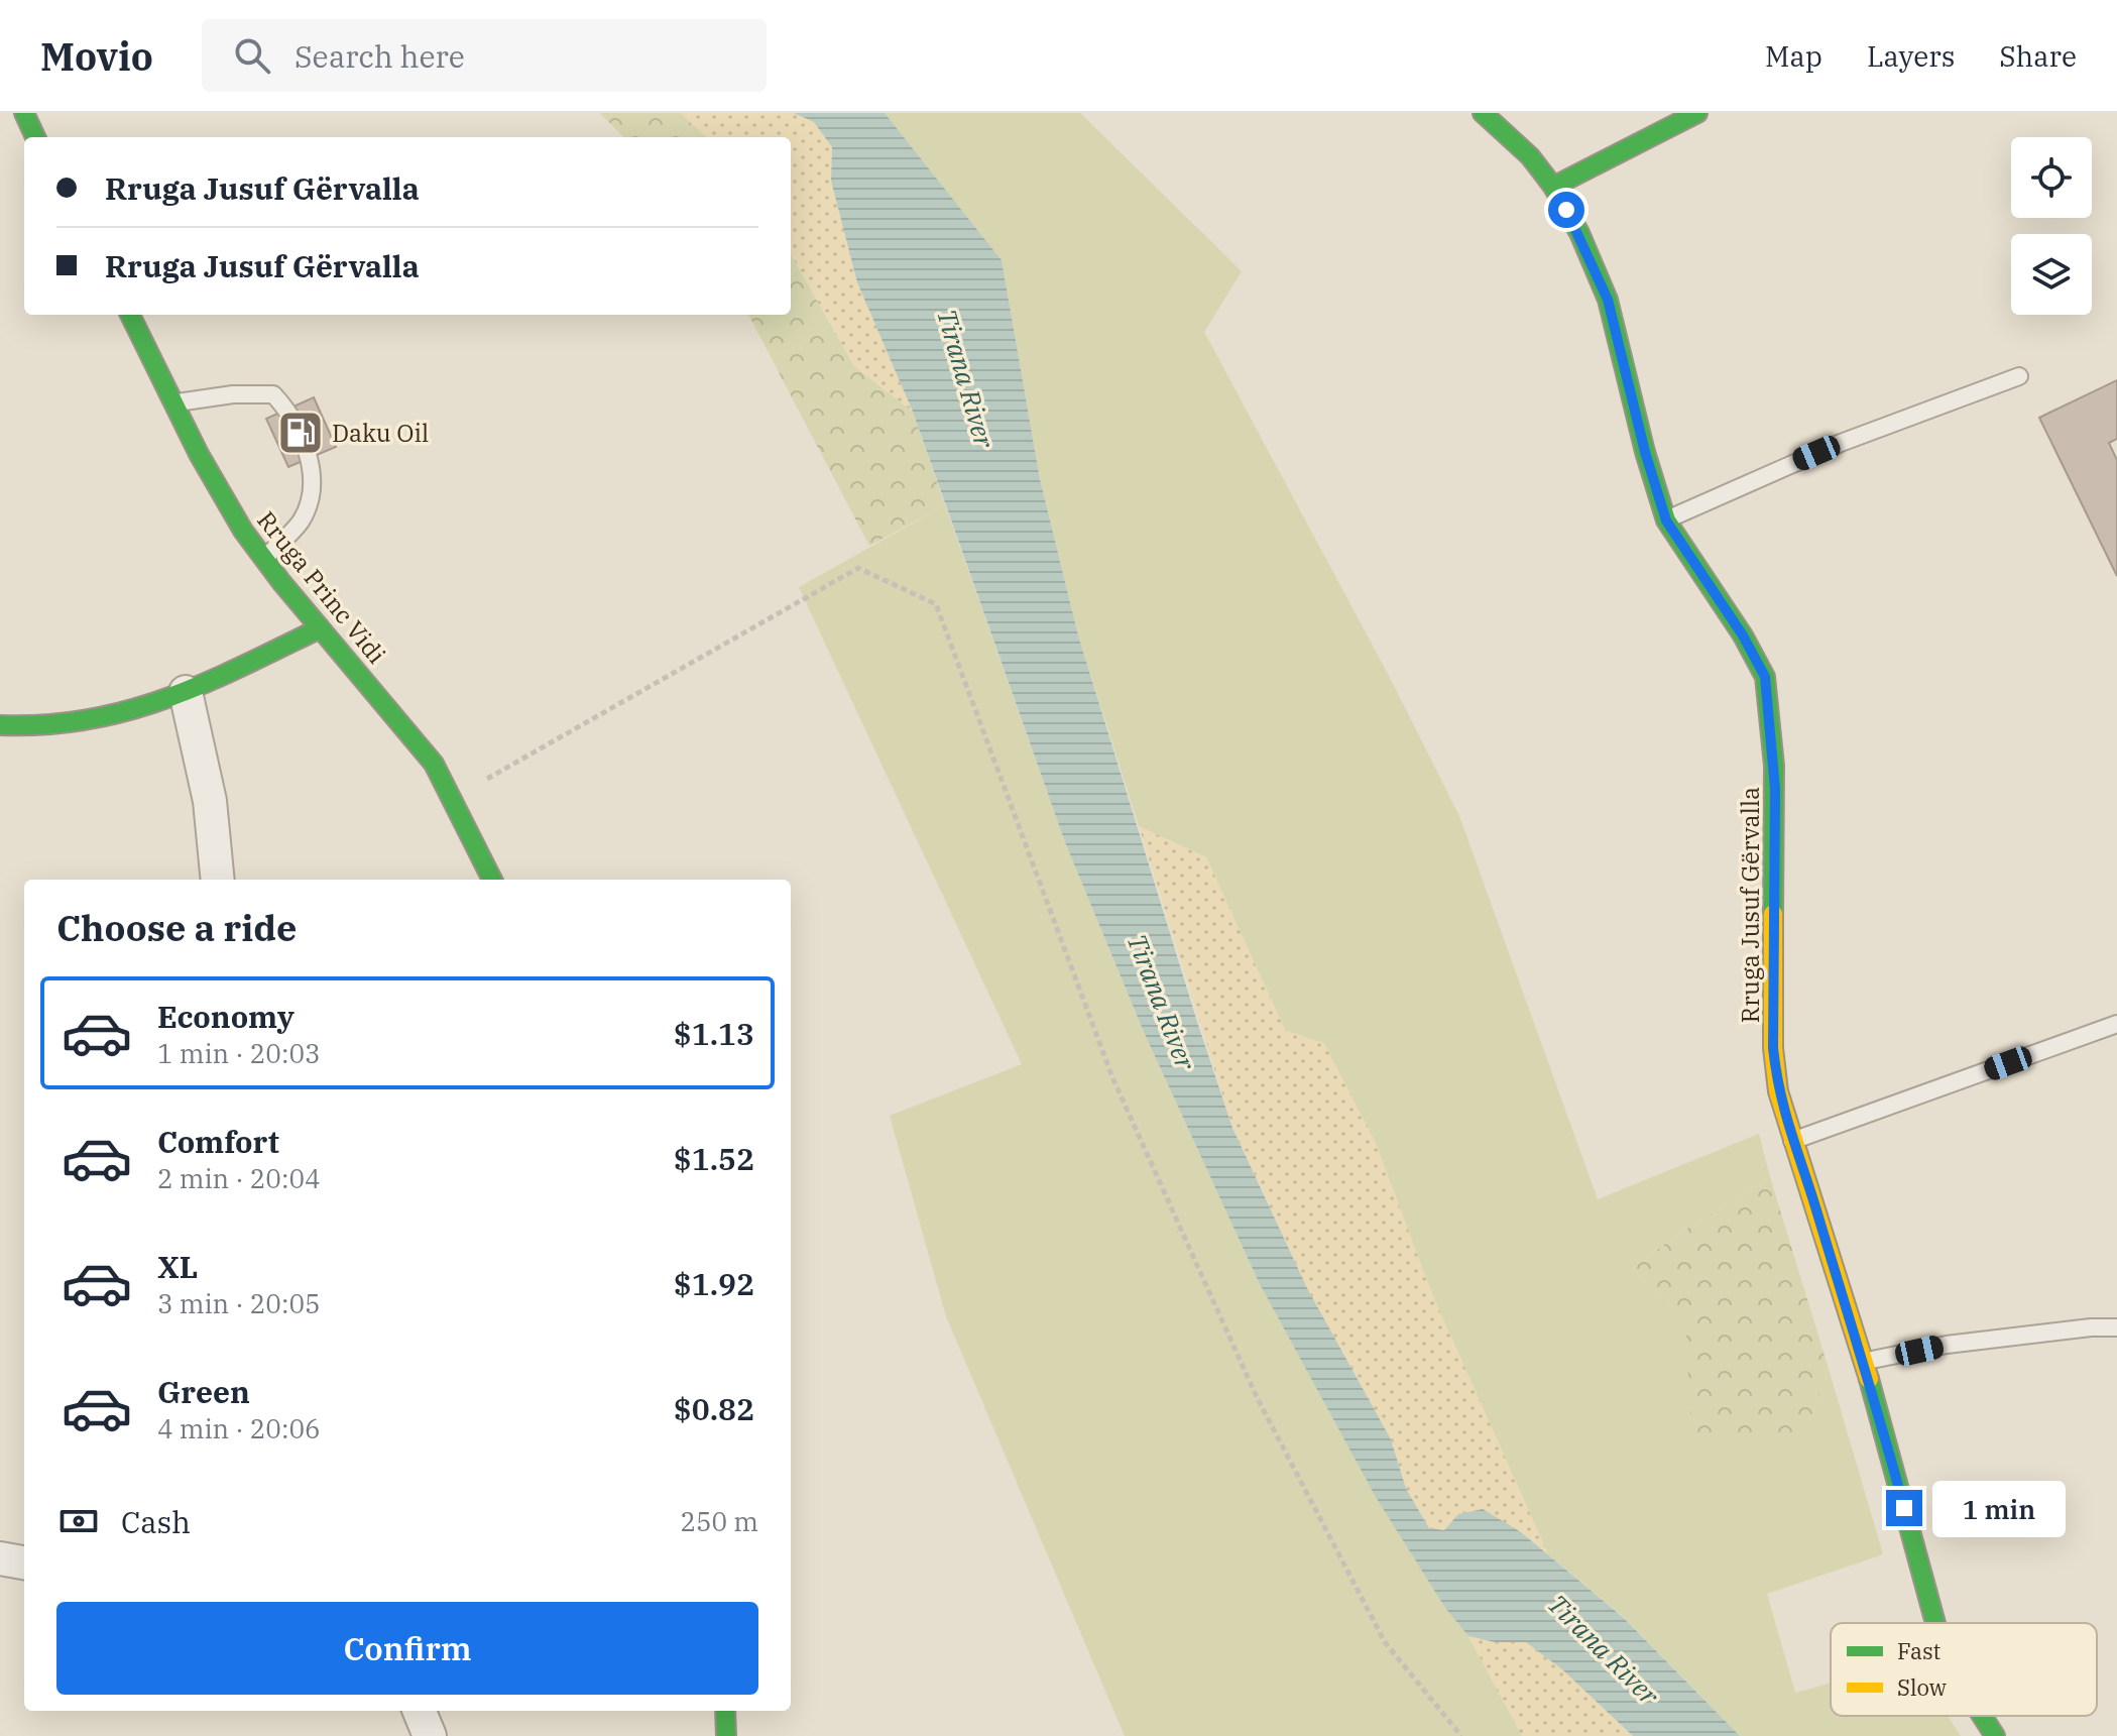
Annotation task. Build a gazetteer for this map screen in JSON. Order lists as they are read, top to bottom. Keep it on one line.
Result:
{"streets":{"street":["Rruga Princ Vidi","Rruga Jusuf Gërvalla"]},"water":["Tirana River"],"places":{"fuel station":["Daku Oil"]},"legend":["Fast","Slow"],"page":{"header":"Movio","search":"Search here","nav":["Map","Layers","Share"],"banner":["Rruga Jusuf Gërvalla","Rruga Jusuf Gërvalla"],"heading":"Choose a ride","list":[{"name":"Economy","note":"1 min · 20:03","value":"$1.13"},{"name":"Comfort","note":"2 min · 20:04","value":"$1.52"},{"name":"XL","note":"3 min · 20:05","value":"$1.92"},{"name":"Green","note":"4 min · 20:06","value":"$0.82"}],"pay":["Cash","250 m"],"bubble":"1 min","buttons":"Confirm"}}
